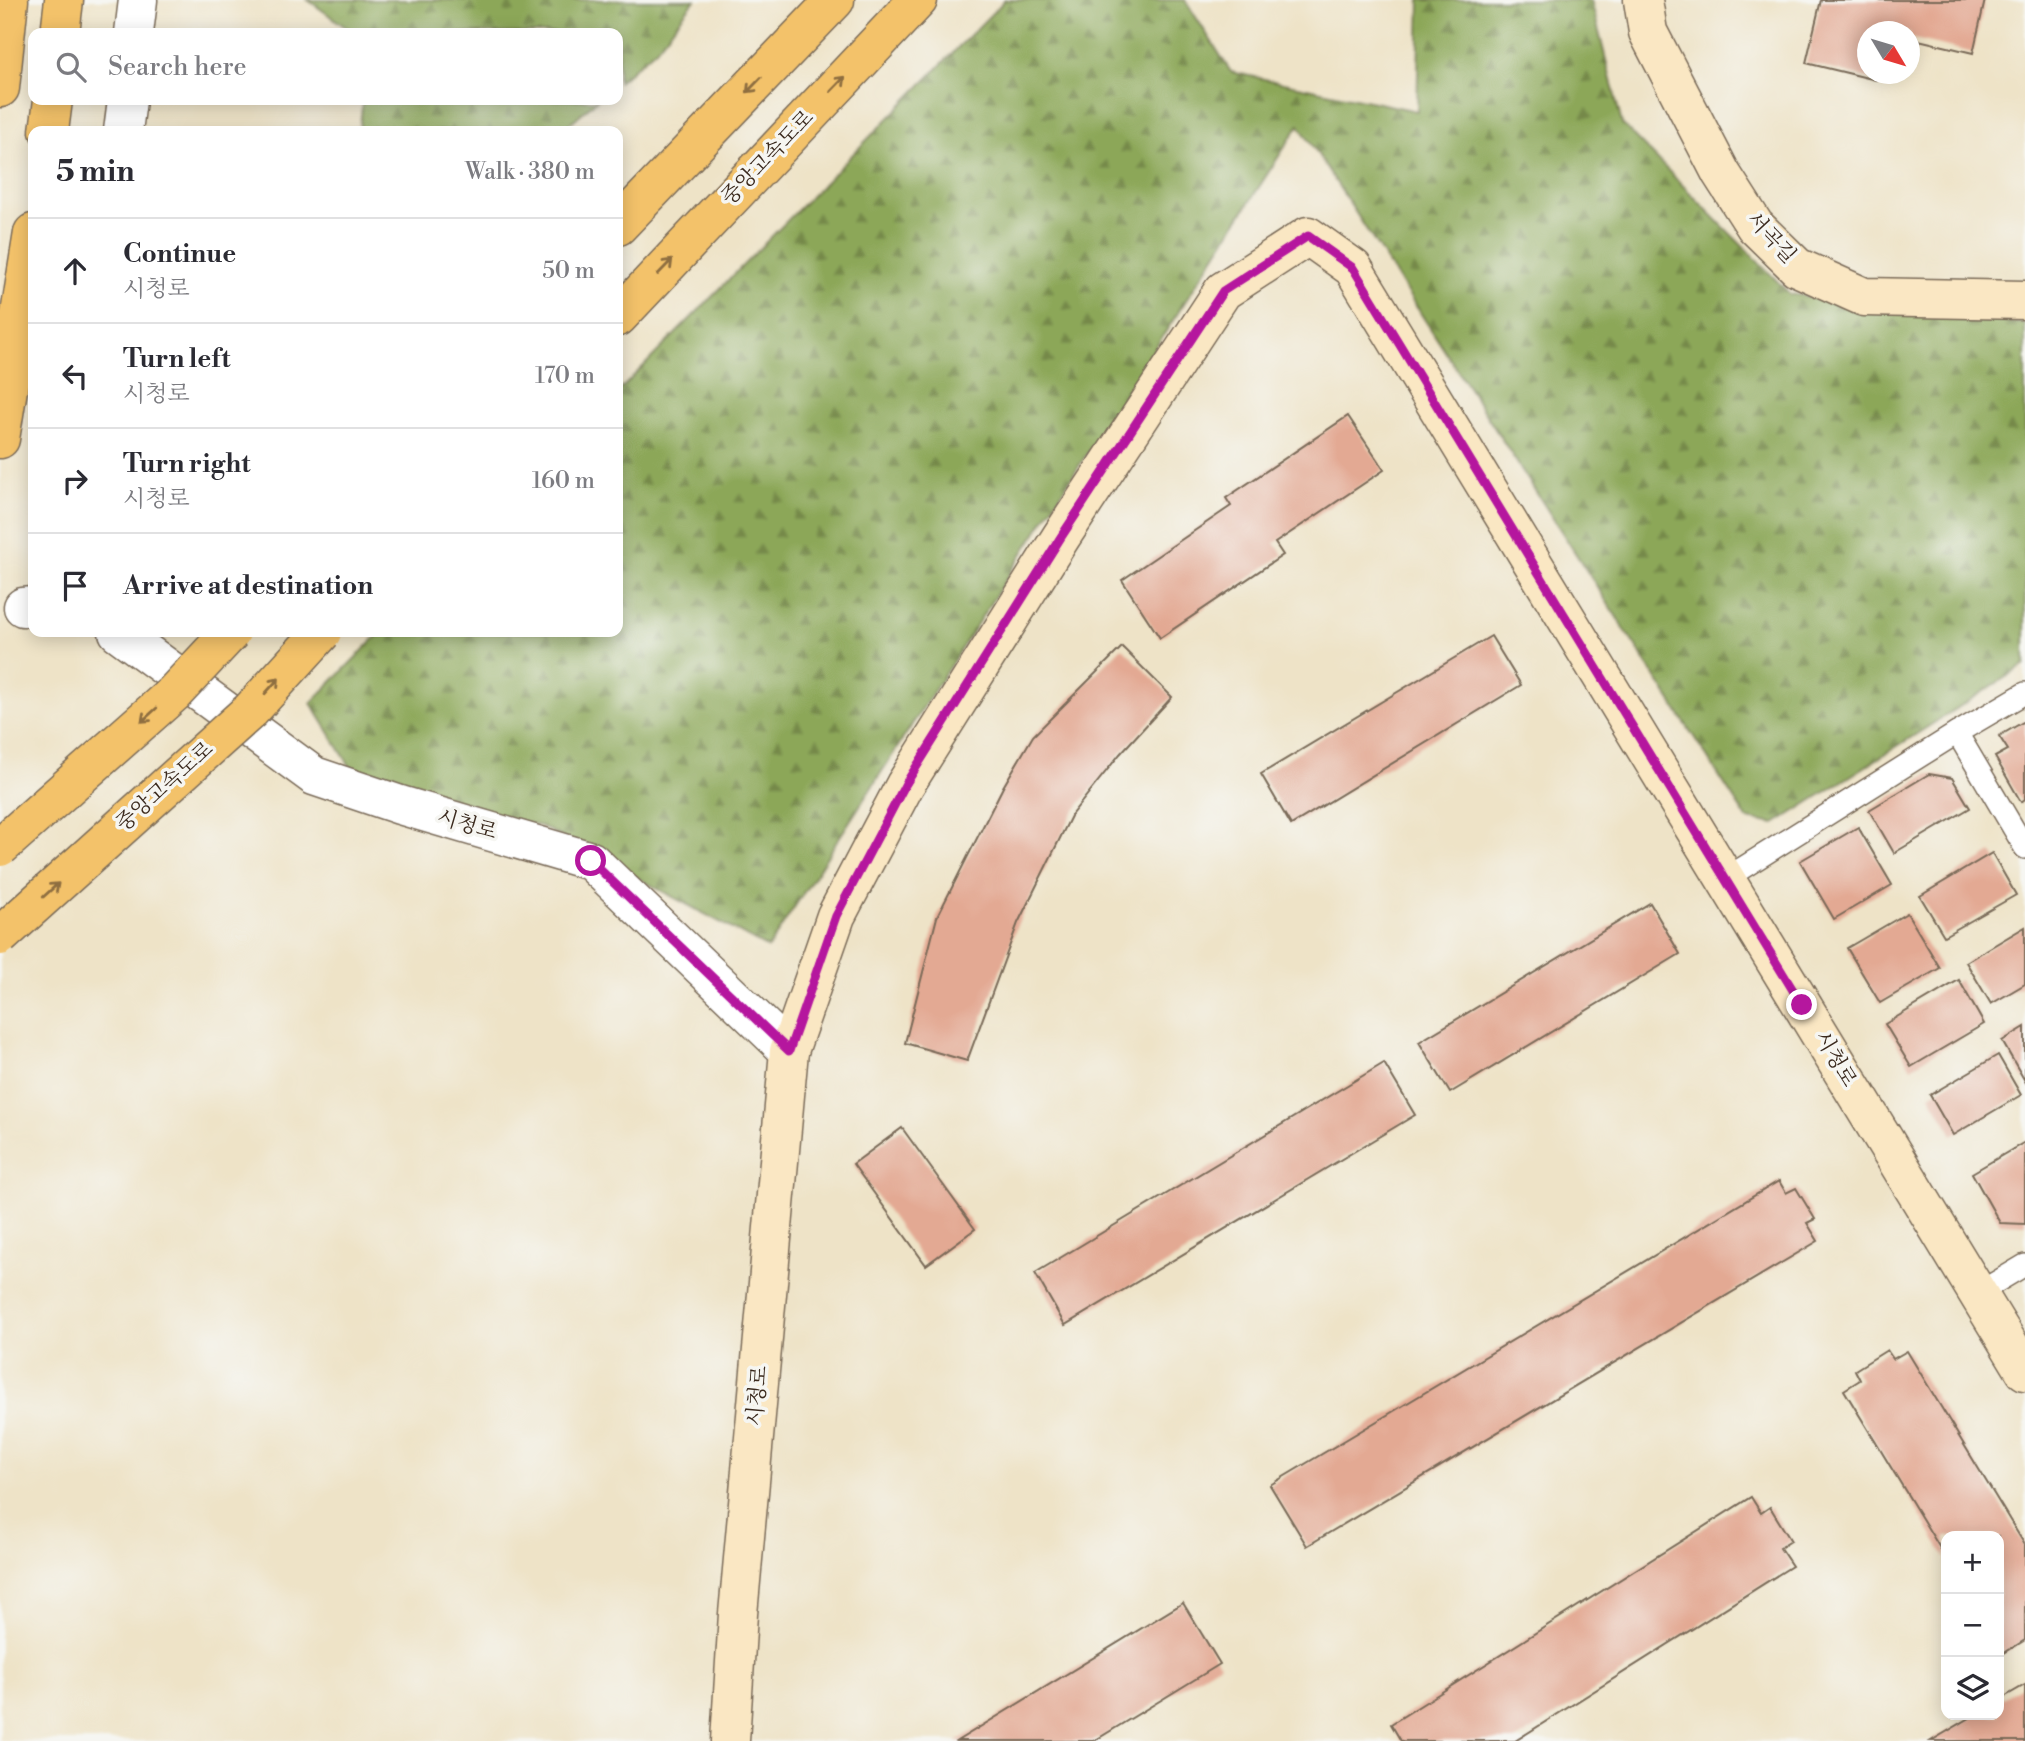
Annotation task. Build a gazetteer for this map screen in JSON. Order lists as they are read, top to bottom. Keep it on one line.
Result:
{"streets":{"highway":["중앙고속도로"],"street":["서곡길","시청로"]},"north":"bottom right","page":{"search":"Search here","heading":["5 min","Walk · 380 m"],"list":[["Continue","시청로","50 m"],["Turn left","시청로","170 m"],["Turn right","시청로","160 m"],"Arrive at destination"],"map_buttons":["+","−"]}}
